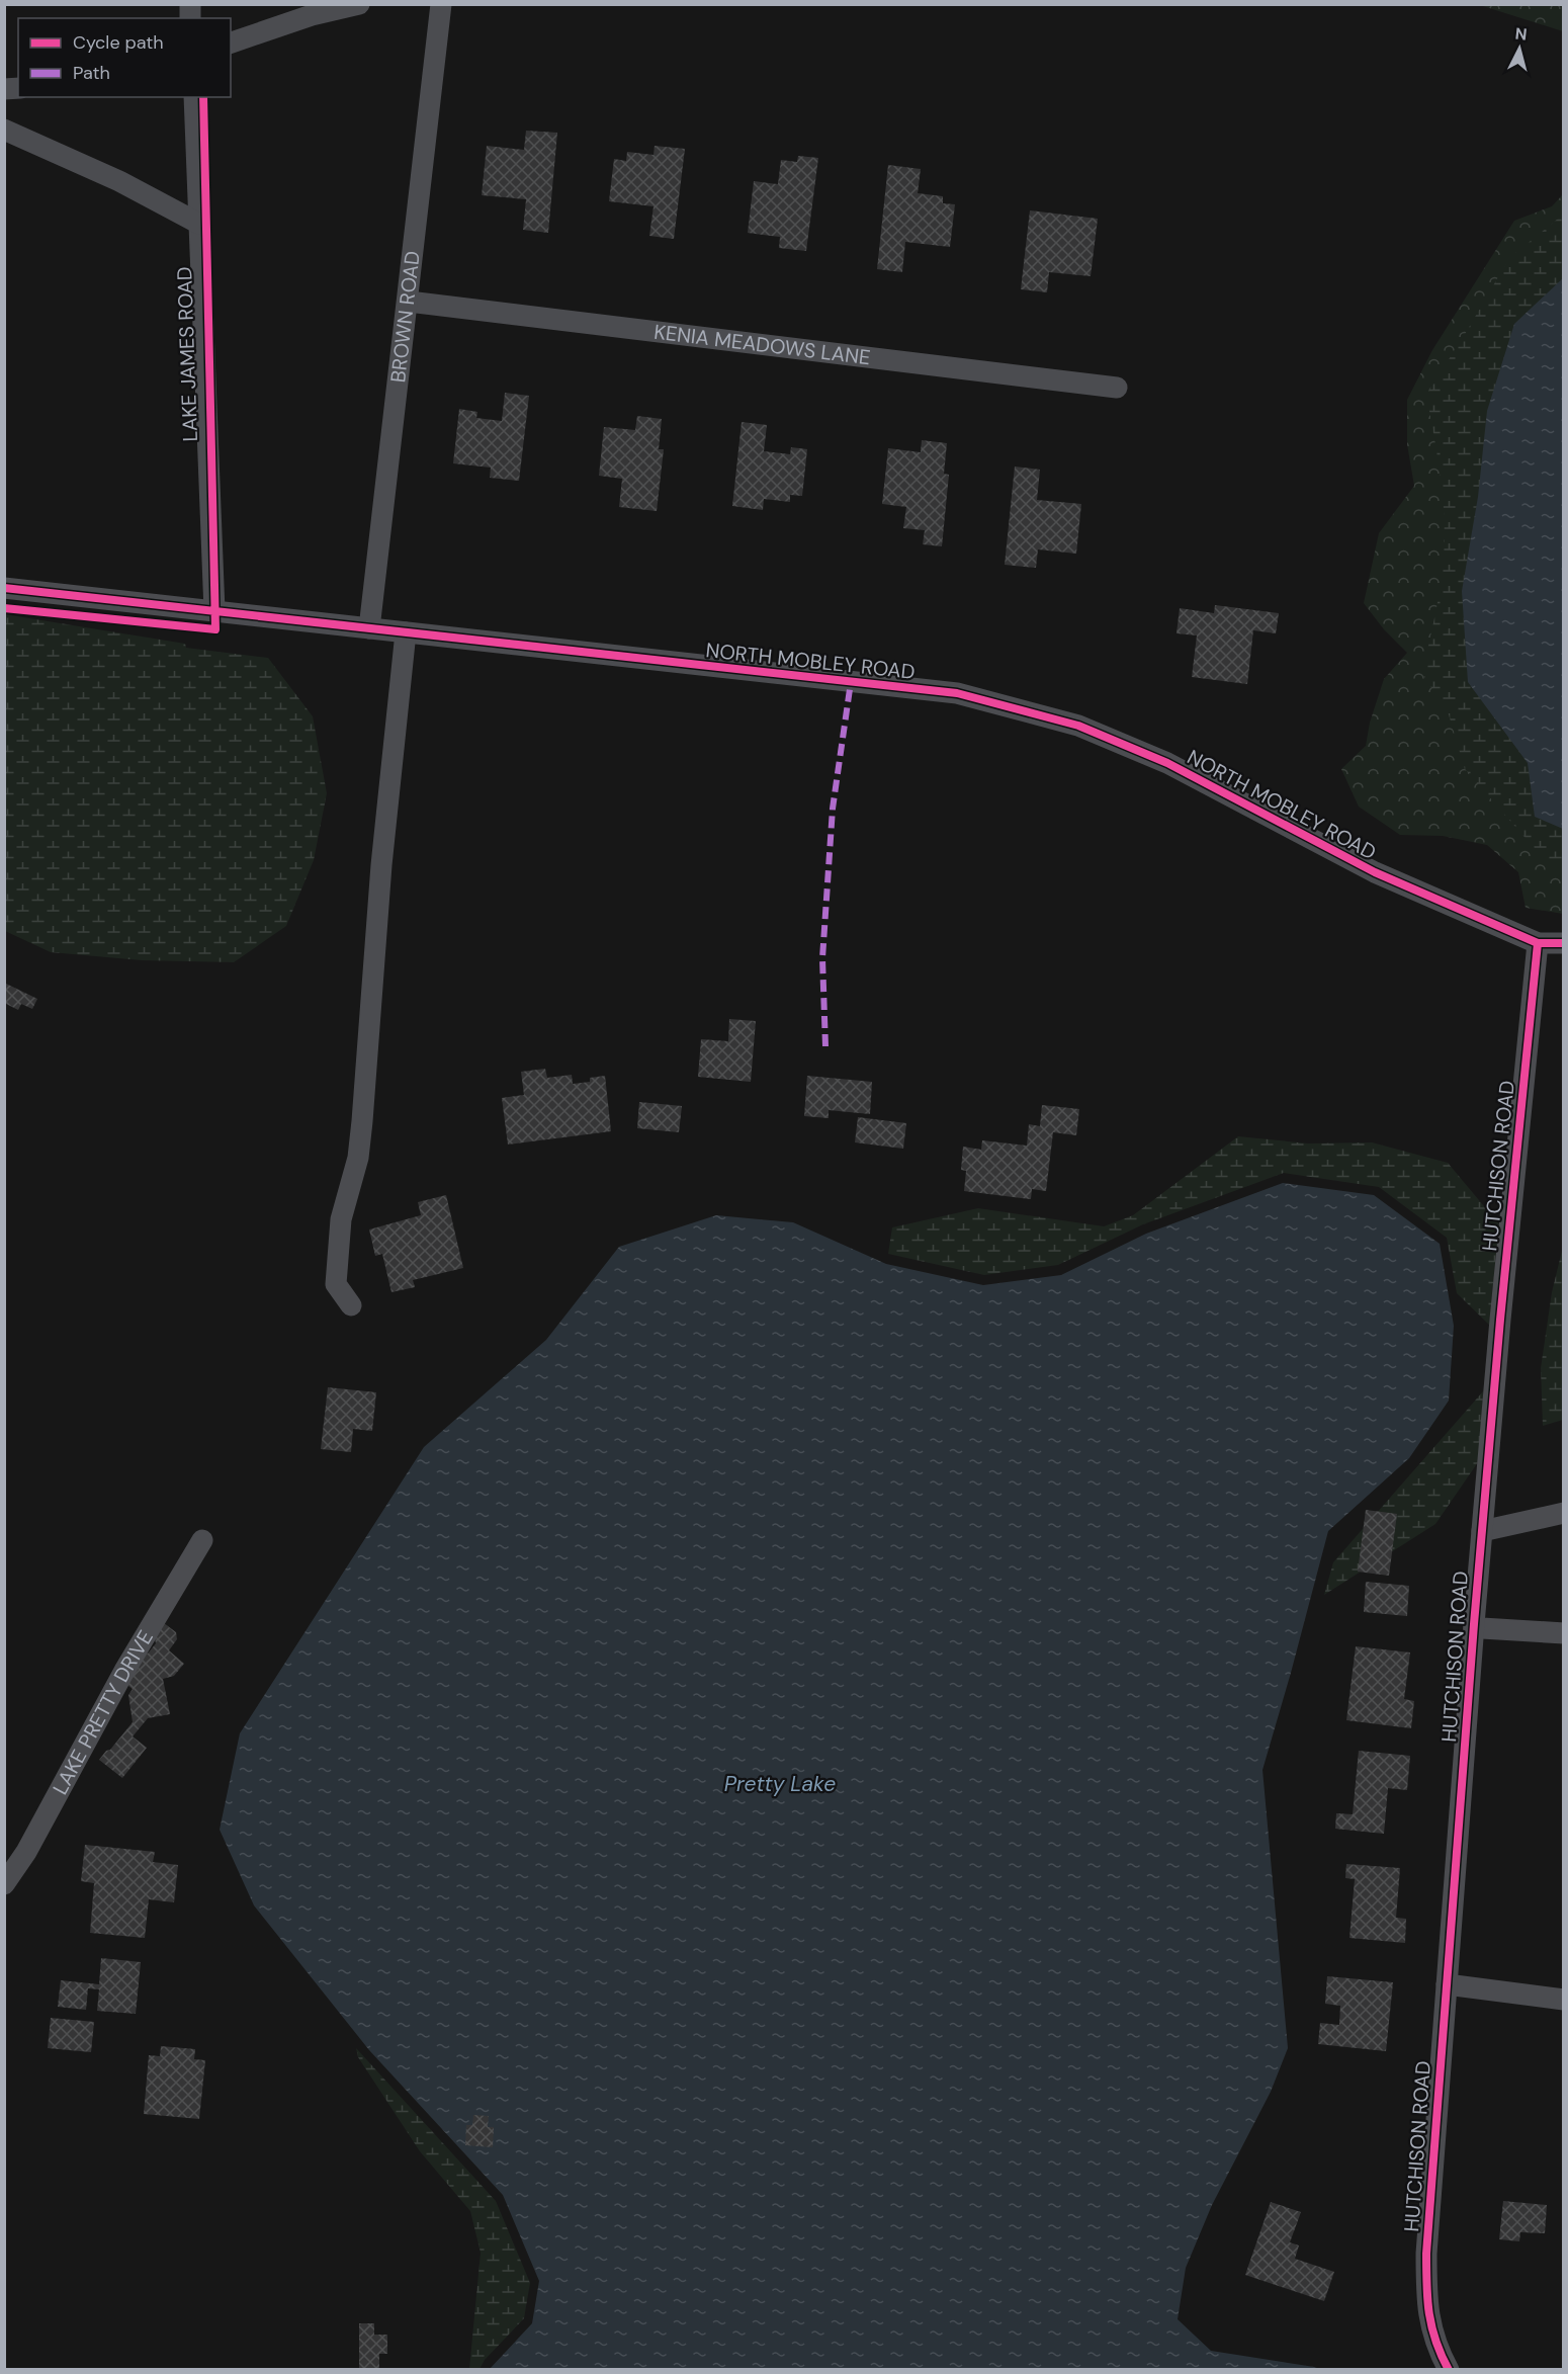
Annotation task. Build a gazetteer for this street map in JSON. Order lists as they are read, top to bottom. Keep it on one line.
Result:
{"streets":{"street":["BROWN ROAD","KENIA MEADOWS LANE","LAKE JAMES ROAD","NORTH MOBLEY ROAD","HUTCHISON ROAD","LAKE PRETTY DRIVE"]},"crossings":[["BROWN ROAD","KENIA MEADOWS LANE"],["BROWN ROAD","NORTH MOBLEY ROAD"],["LAKE JAMES ROAD","NORTH MOBLEY ROAD"],["NORTH MOBLEY ROAD","HUTCHISON ROAD"]],"water":["Pretty Lake"],"legend":["Cycle path","Path"],"north":"top"}
